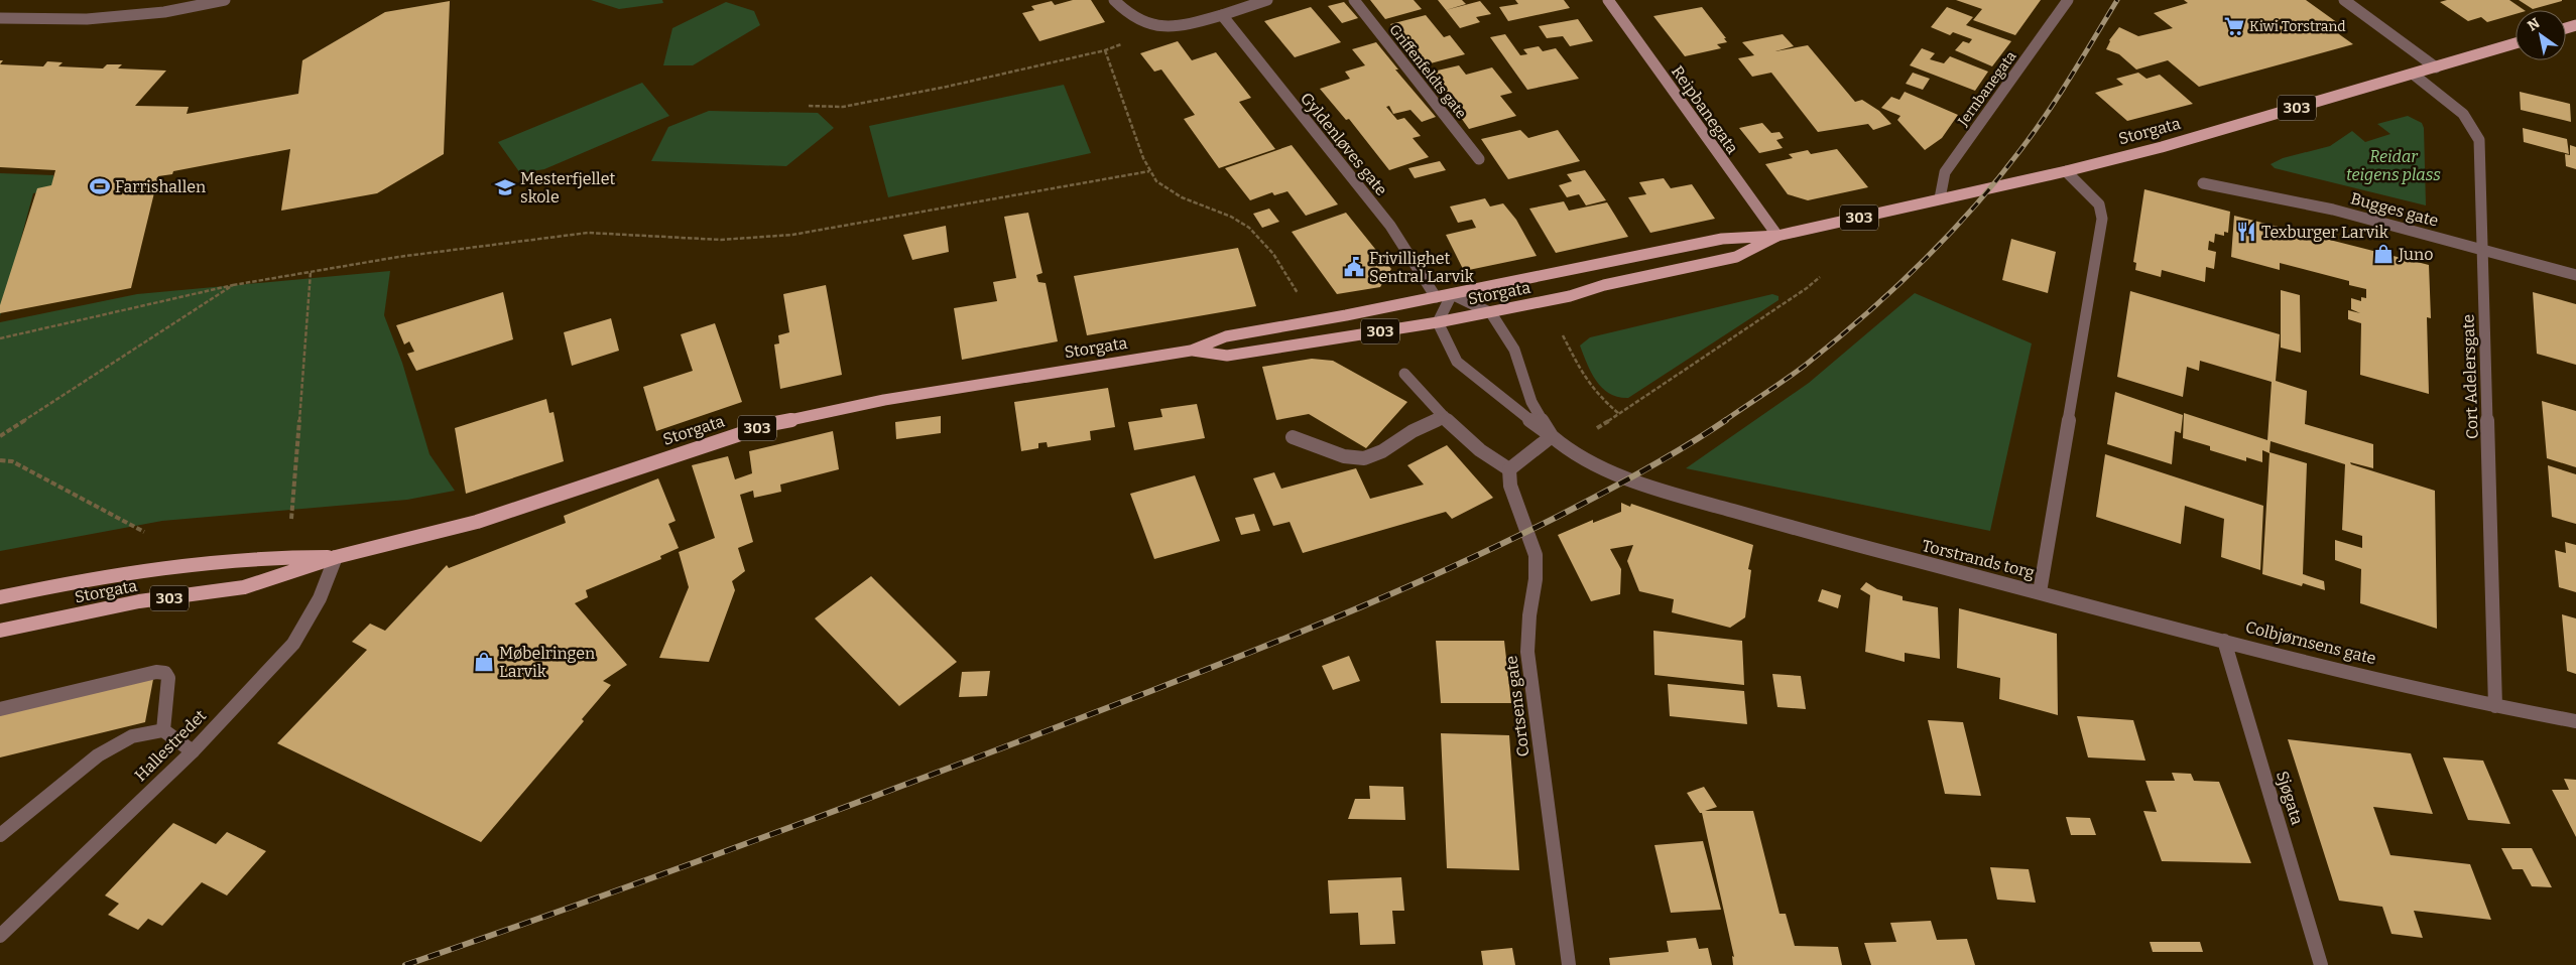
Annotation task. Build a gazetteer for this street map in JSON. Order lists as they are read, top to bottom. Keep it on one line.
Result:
{"streets":{"main road":["303","Reipbanegata","Storgata"],"street":["Griffenfeldts gate","Jernbanegata","Gyldenløves gate","Bugges gate","Cort Adelersgate","Torstrands torg","Colbjørnsens gate","Cortsens gate","Hallestredet","Sjøgata"]},"crossings":[["Jernbanegata","Storgata"],["Reipbanegata","Storgata"],["Storgata","Gyldenløves gate"],["Storgata","Cort Adelersgate"],["Storgata","Torstrands torg"],["Storgata","Hallestredet"],["Bugges gate","Cort Adelersgate"],["Cort Adelersgate","Colbjørnsens gate"],["Torstrands torg","Colbjørnsens gate"],["Colbjørnsens gate","Sjøgata"]],"parks":["Reidar teigens plass"],"places":{"supermarket":["Kiwi Torstrand"],"sports":["Farrishallen"],"school or university":["Mesterfjellet skole"],"restaurant":["Texburger Larvik"],"shop":["Juno","Møbelringen Larvik"],"public building":["Frivillighet Sentral Larvik"]},"north":"top left"}
